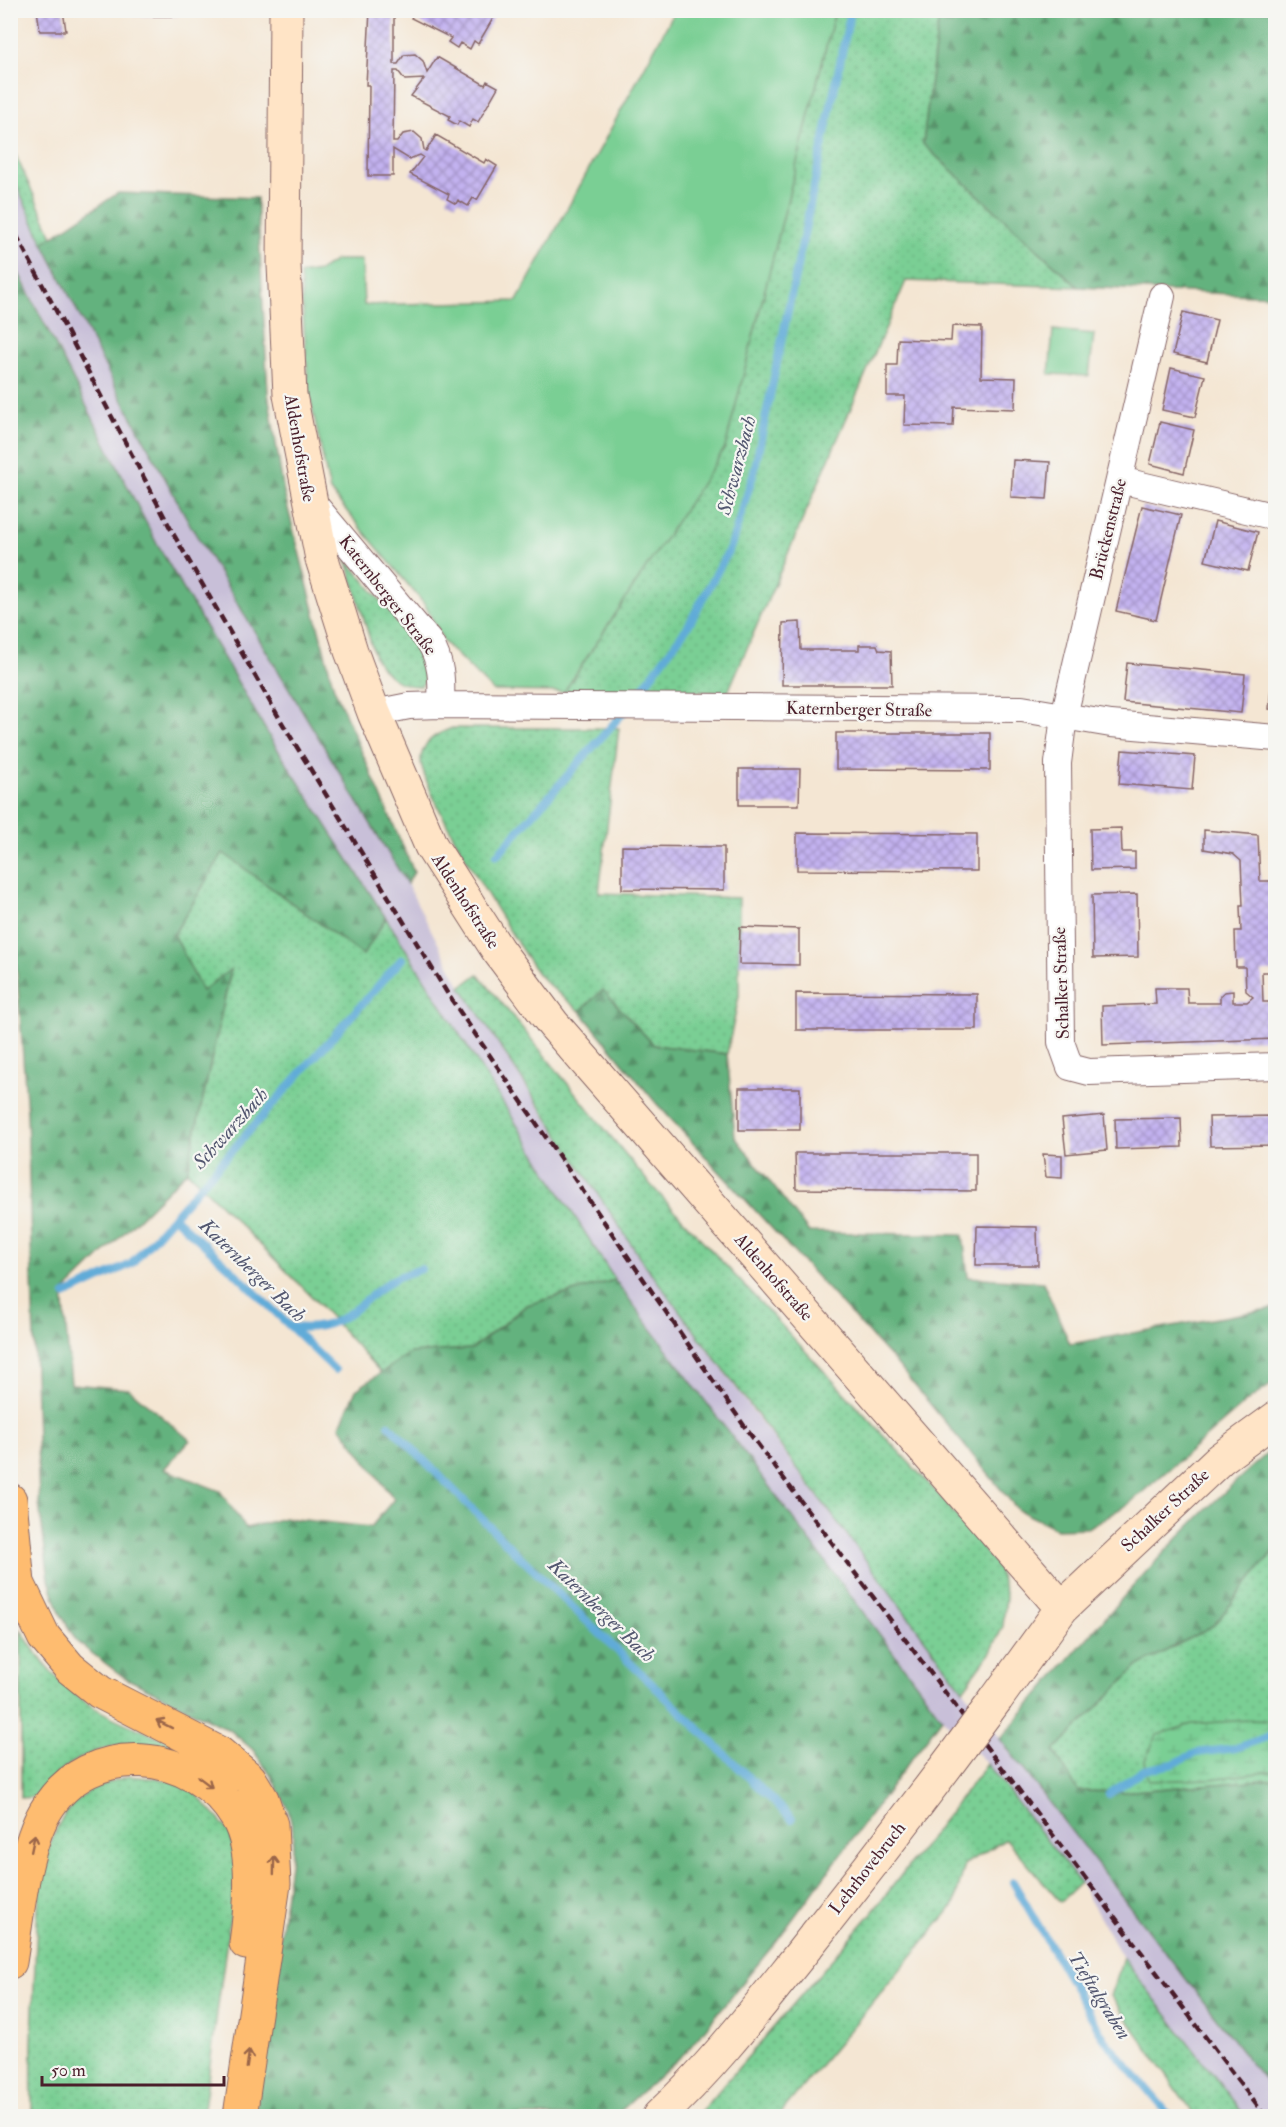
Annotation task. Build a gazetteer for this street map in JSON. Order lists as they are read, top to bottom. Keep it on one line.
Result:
{"streets":{"street":["Aldenhofstraße","Brückenstraße","Katernberger Straße","Schalker Straße","Lehrhovebruch"]},"crossings":[["Aldenhofstraße","Katernberger Straße"],["Aldenhofstraße","Schalker Straße"],["Aldenhofstraße","Lehrhovebruch"],["Brückenstraße","Katernberger Straße"],["Brückenstraße","Schalker Straße"],["Schalker Straße","Lehrhovebruch"]],"water":["Schwarzbach","Katernberger Bach","Tieftalgraben"],"scale_bar":"50 m"}
